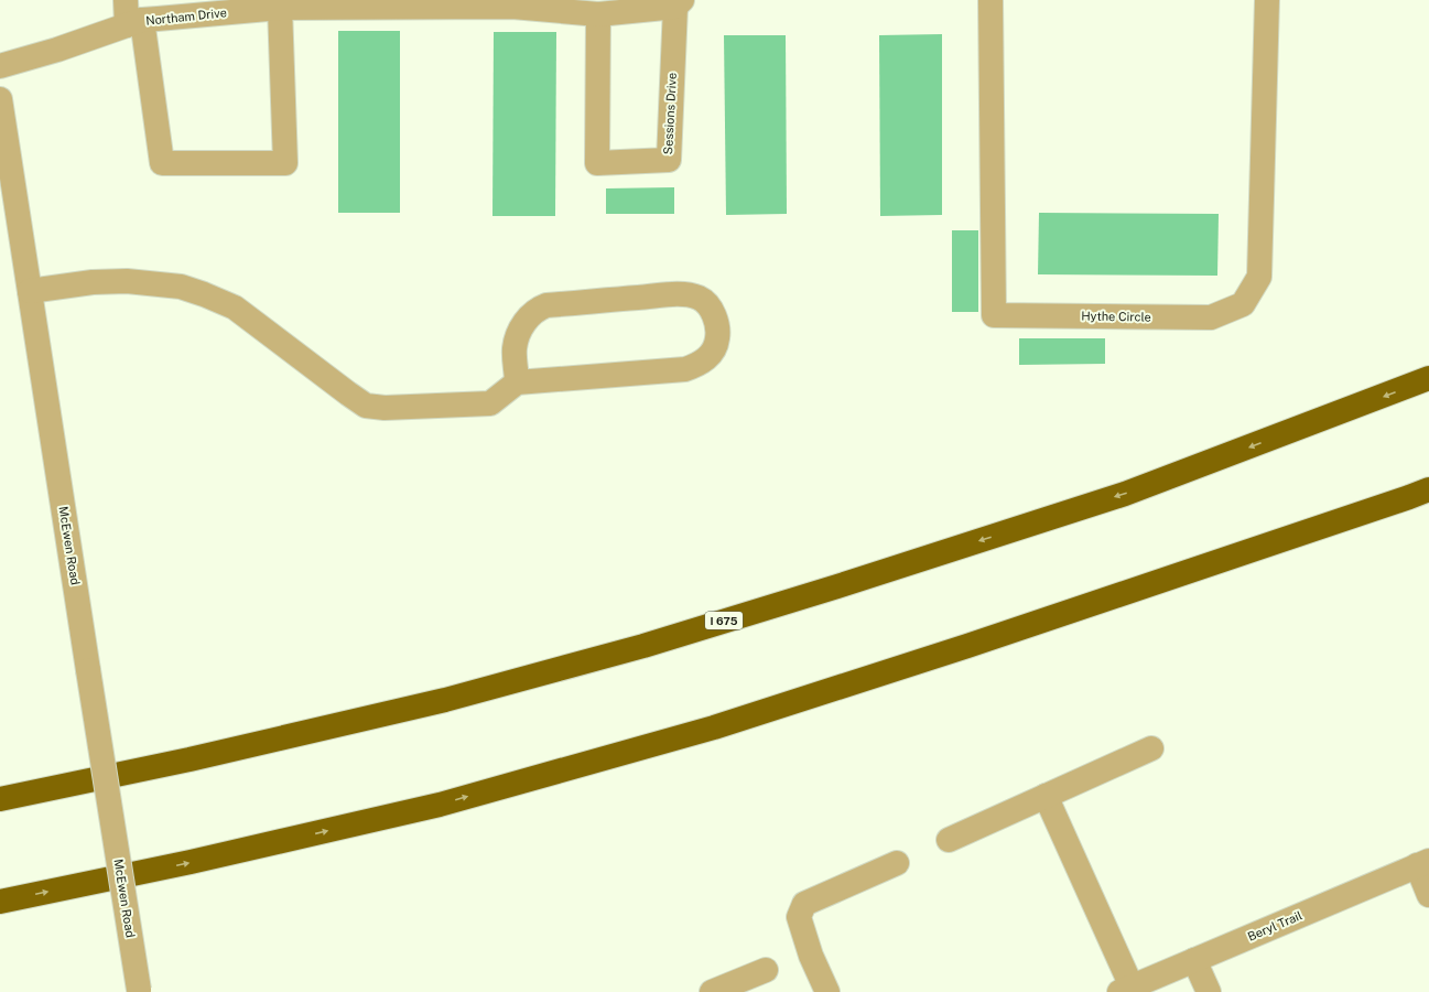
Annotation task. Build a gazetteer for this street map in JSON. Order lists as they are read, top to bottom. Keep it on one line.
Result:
{"streets":{"highway":["I 675"],"street":["Northam Drive","Sessions Drive","Hythe Circle","McEwen Road","Beryl Trail"]},"crossings":[["Northam Drive","Sessions Drive"]]}
